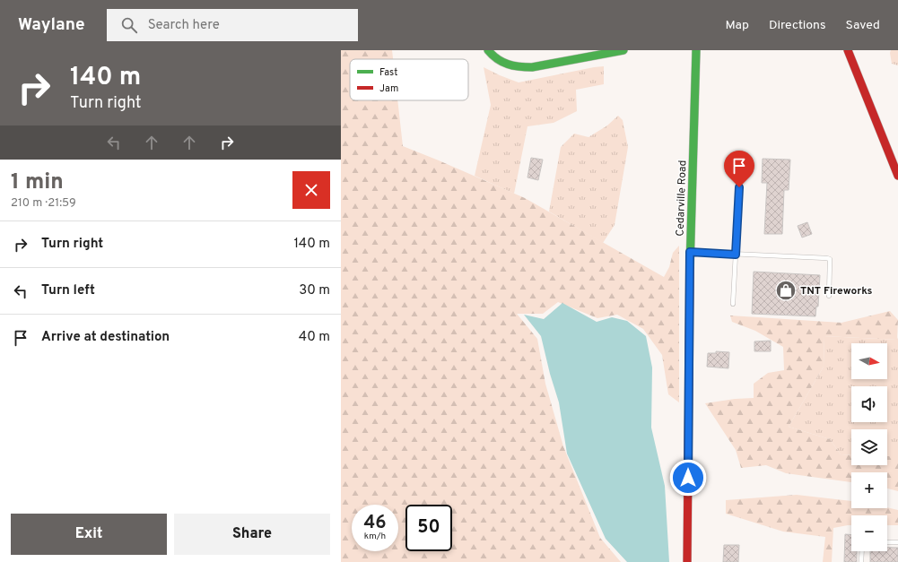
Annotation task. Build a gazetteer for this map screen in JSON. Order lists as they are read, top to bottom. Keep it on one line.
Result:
{"streets":{"main road":["Cedarville Road"]},"places":{"shop":["TNT Fireworks"]},"legend":["Fast","Jam"],"north":"right","page":{"header":"Waylane","search":"Search here","nav":["Map","Directions","Saved"],"turn":["140 m","Turn right"],"heading":["1 min","210 m · 21:59"],"list":[{"name":"Turn right","value":"140 m"},{"name":"Turn left","value":"30 m"},{"name":"Arrive at destination","value":"40 m"}],"map_buttons":["+","−"],"speed":"46 km/h","limit":"50","buttons":["Exit","Share"]}}
